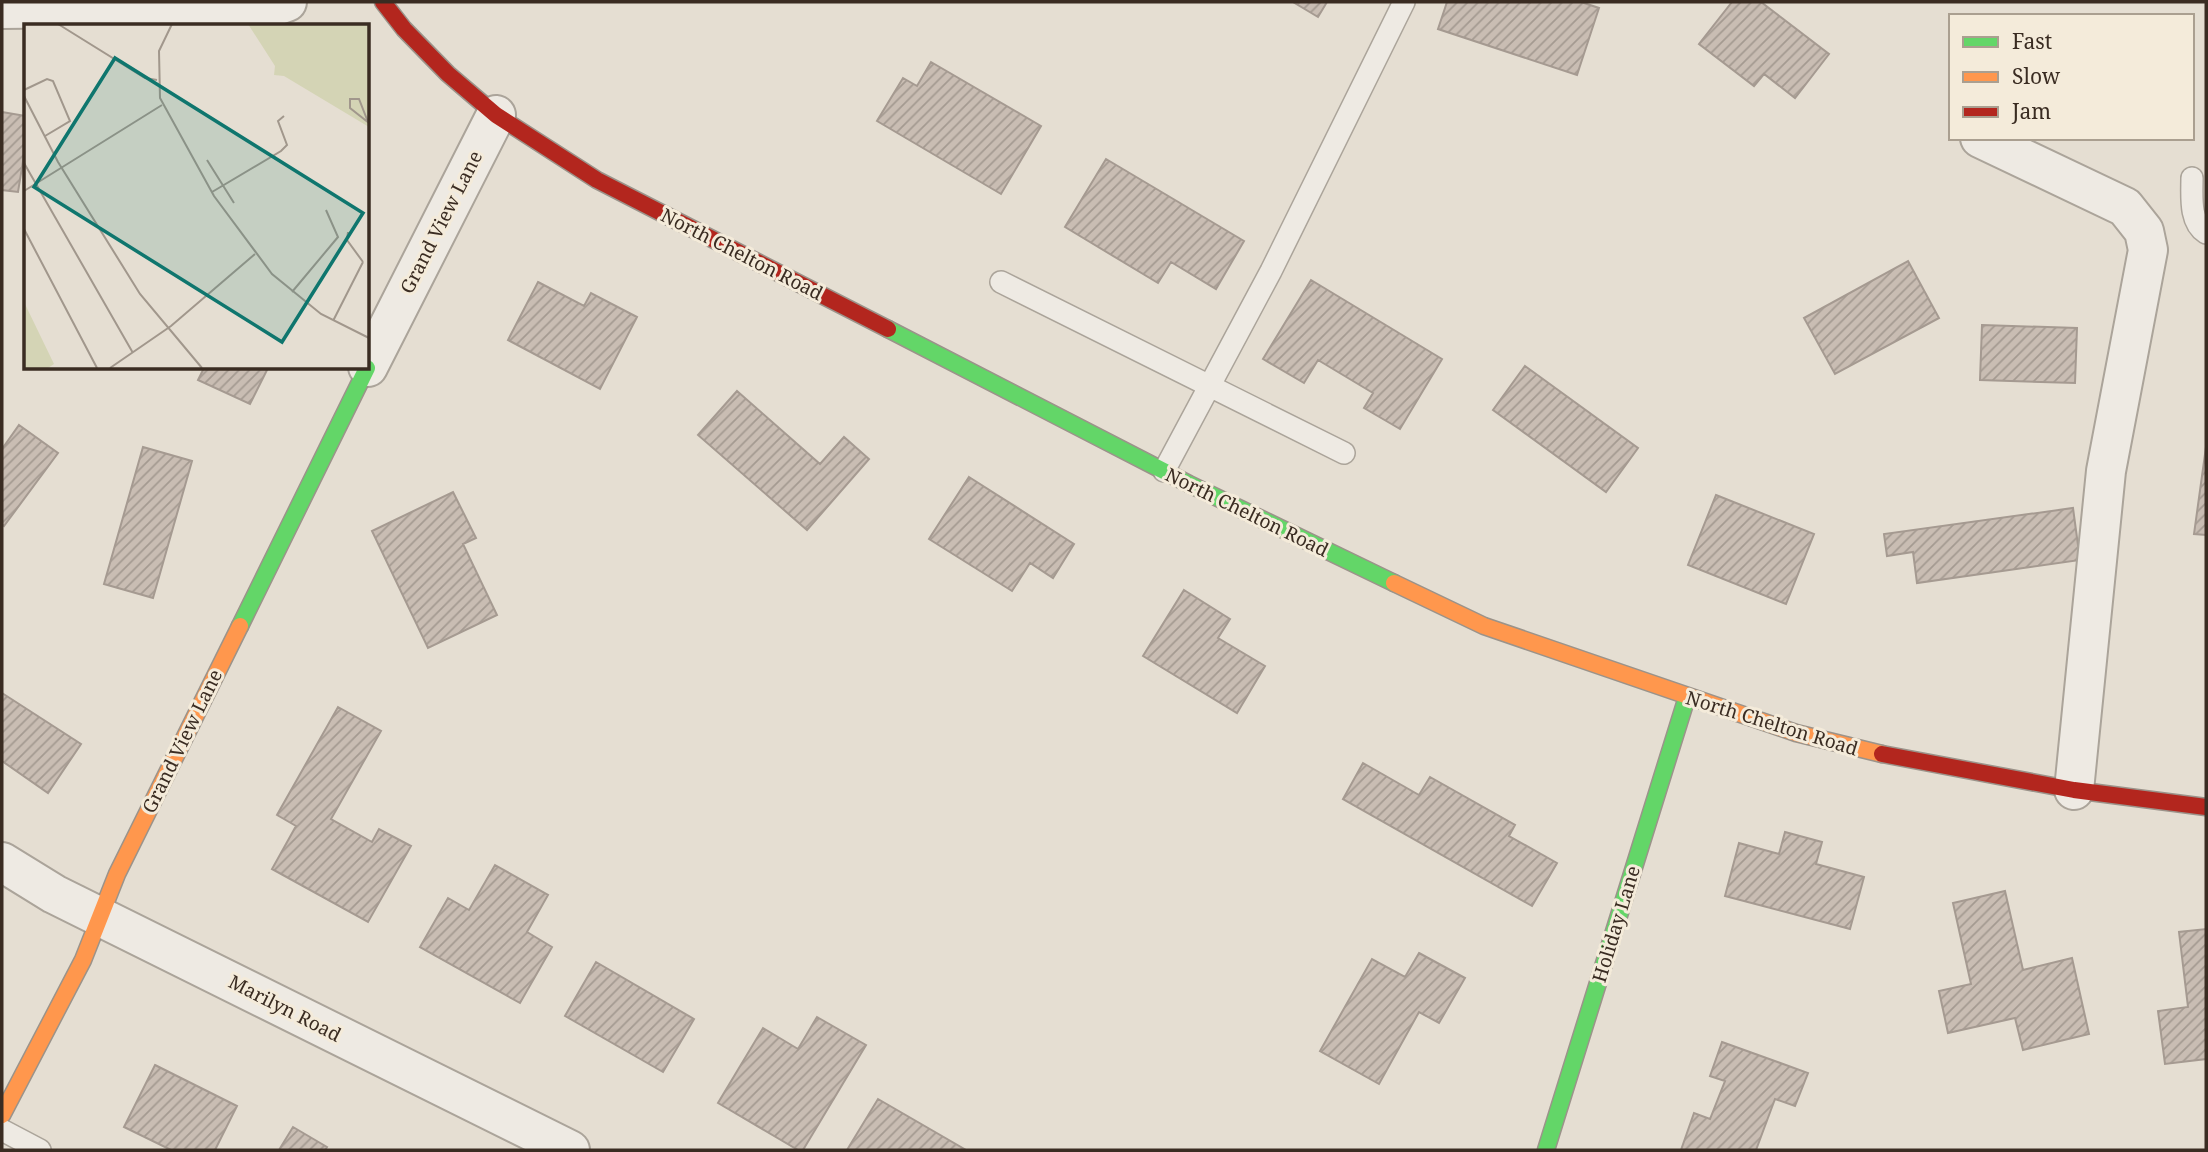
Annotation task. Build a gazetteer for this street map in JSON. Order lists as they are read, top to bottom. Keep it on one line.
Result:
{"streets":{"street":["Grand View Lane","North Chelton Road","Holiday Lane","Marilyn Road"]},"crossings":[["Grand View Lane","North Chelton Road"],["Grand View Lane","Marilyn Road"],["North Chelton Road","Holiday Lane"]],"legend":["Fast","Slow","Jam"]}
